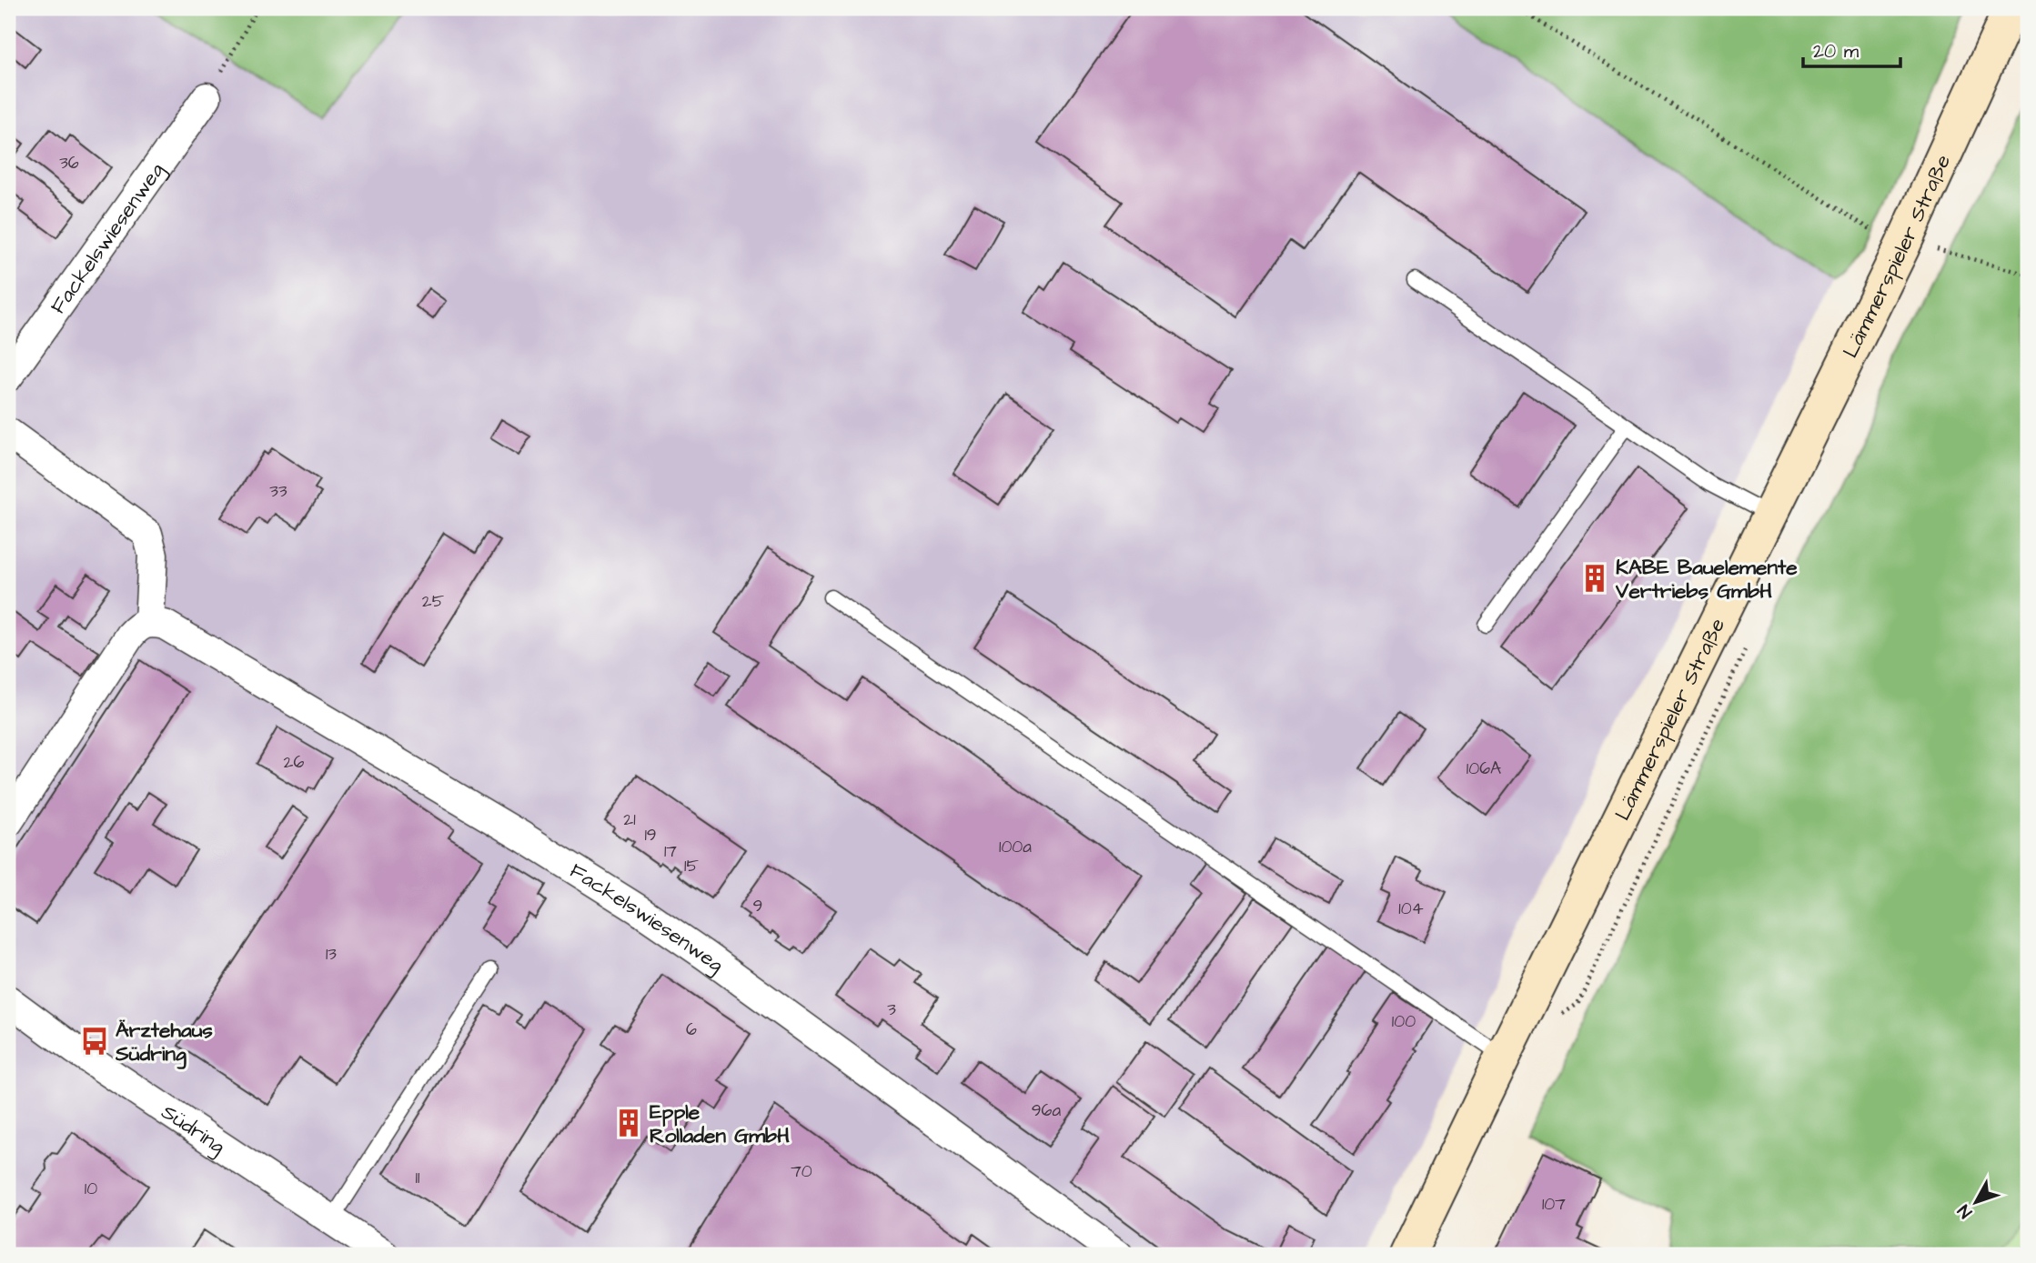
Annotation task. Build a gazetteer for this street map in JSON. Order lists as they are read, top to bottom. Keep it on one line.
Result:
{"streets":{"main road":["Lämmerspieler Straße"],"street":["Fackelswiesenweg","Südring"]},"places":{"building":["KABE Bauelemente Vertriebs GmbH","Epple Rolladen GmbH"],"bus stop":["Ärztehaus Südring"]},"house_numbers":["36","33","25","26","106A","21","19","100a","17","15","9","104","13","3","100","6","96a","70","11","10","107"],"scale_bar":"20 m","north":"bottom left"}
